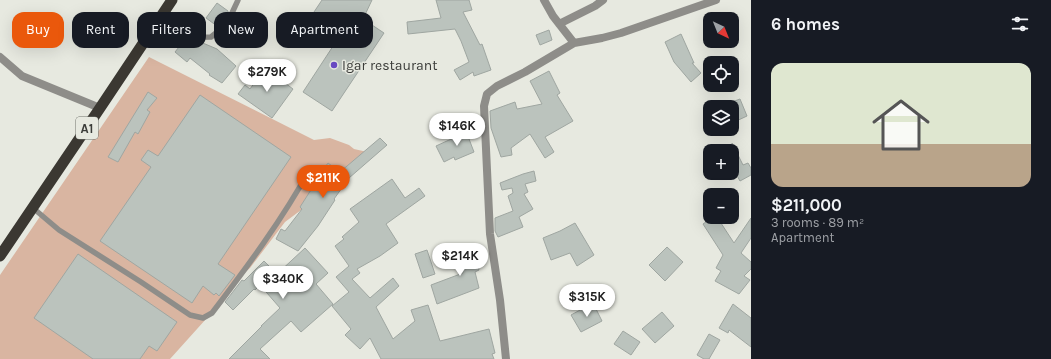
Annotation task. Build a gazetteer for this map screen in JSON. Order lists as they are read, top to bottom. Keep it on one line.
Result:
{"streets":{"highway":["A1"]},"places":["Igar restaurant"],"north":"bottom right","page":{"heading":"6 homes","map_buttons":["+","−"],"chip":["Buy","Rent","Filters","New","Apartment"],"list":[{"name":"$211,000","note":"3 rooms · 89 m² · Apartment"}],"price":["$279K","$146K","$211K","$214K","$340K","$315K"]}}
